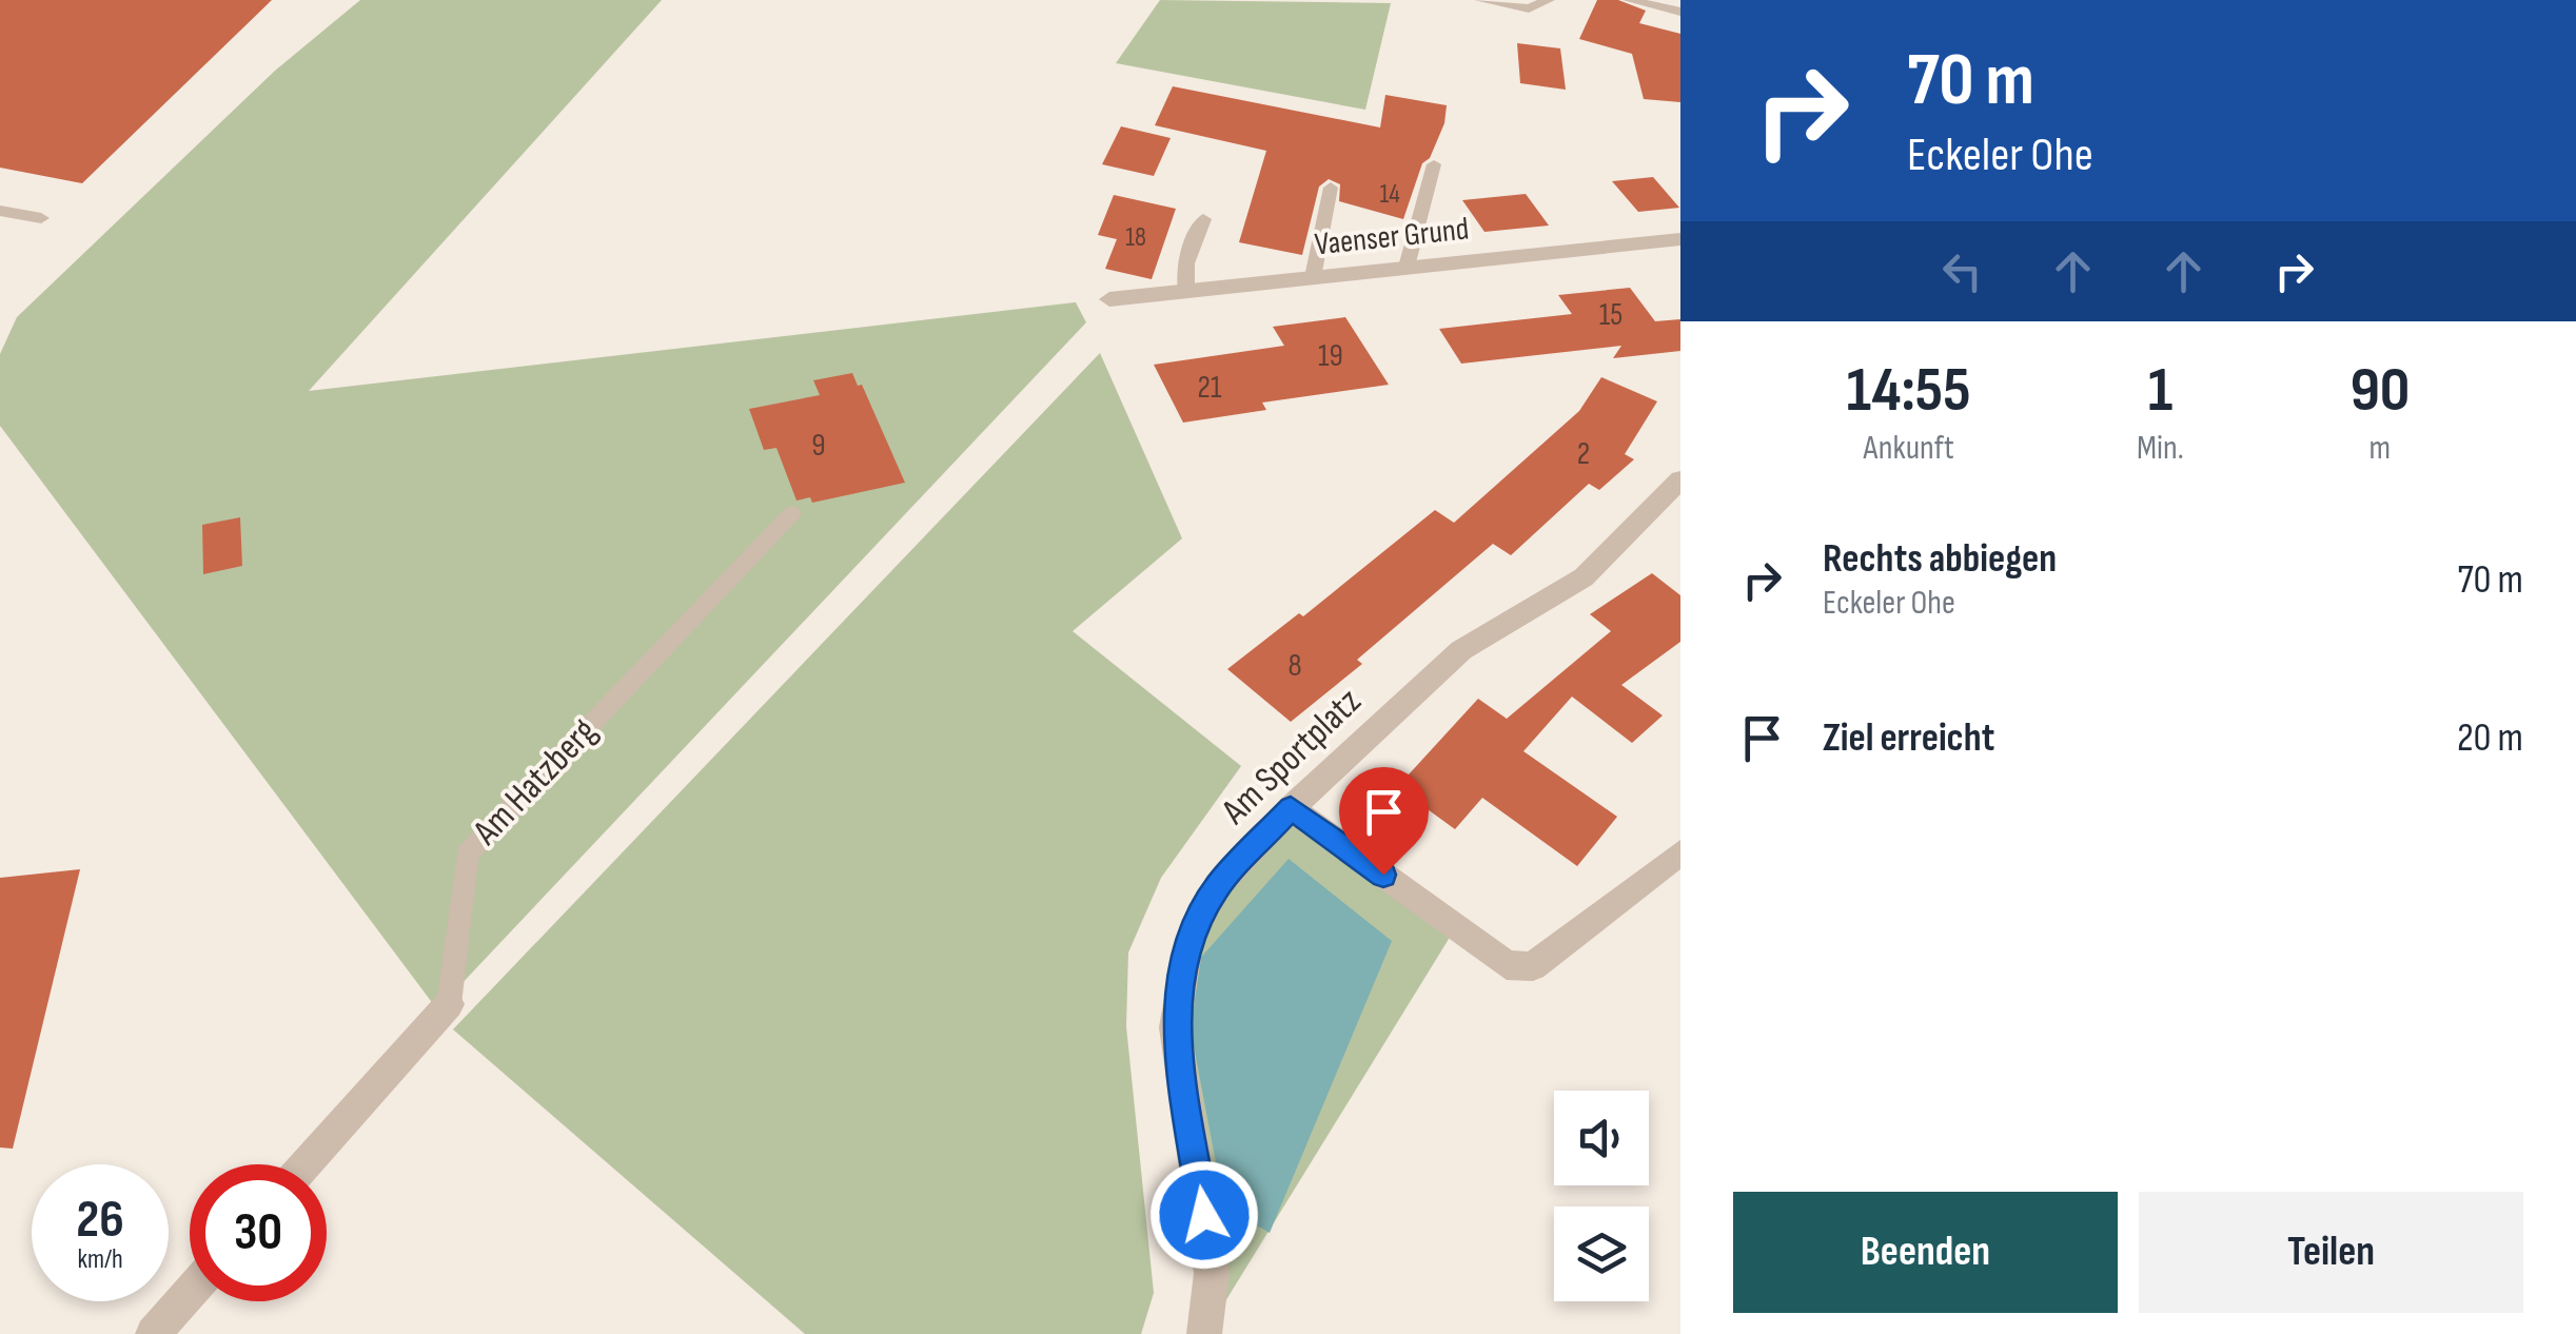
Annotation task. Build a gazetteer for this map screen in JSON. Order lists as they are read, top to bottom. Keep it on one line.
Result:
{"streets":{"street":["Vaenser Grund","Am Sportplatz","Am Hatzberg"]},"house_numbers":["14","18","15","19","21","9","2","8"],"page":{"turn":["70 m","Eckeler Ohe"],"eta":["14:55","Ankunft","1","Min.","90","m"],"list":[{"name":"Rechts abbiegen","note":"Eckeler Ohe","value":"70 m"},{"name":"Ziel erreicht","value":"20 m"}],"speed":"26 km/h","limit":"30","buttons":["Beenden","Teilen"]}}
